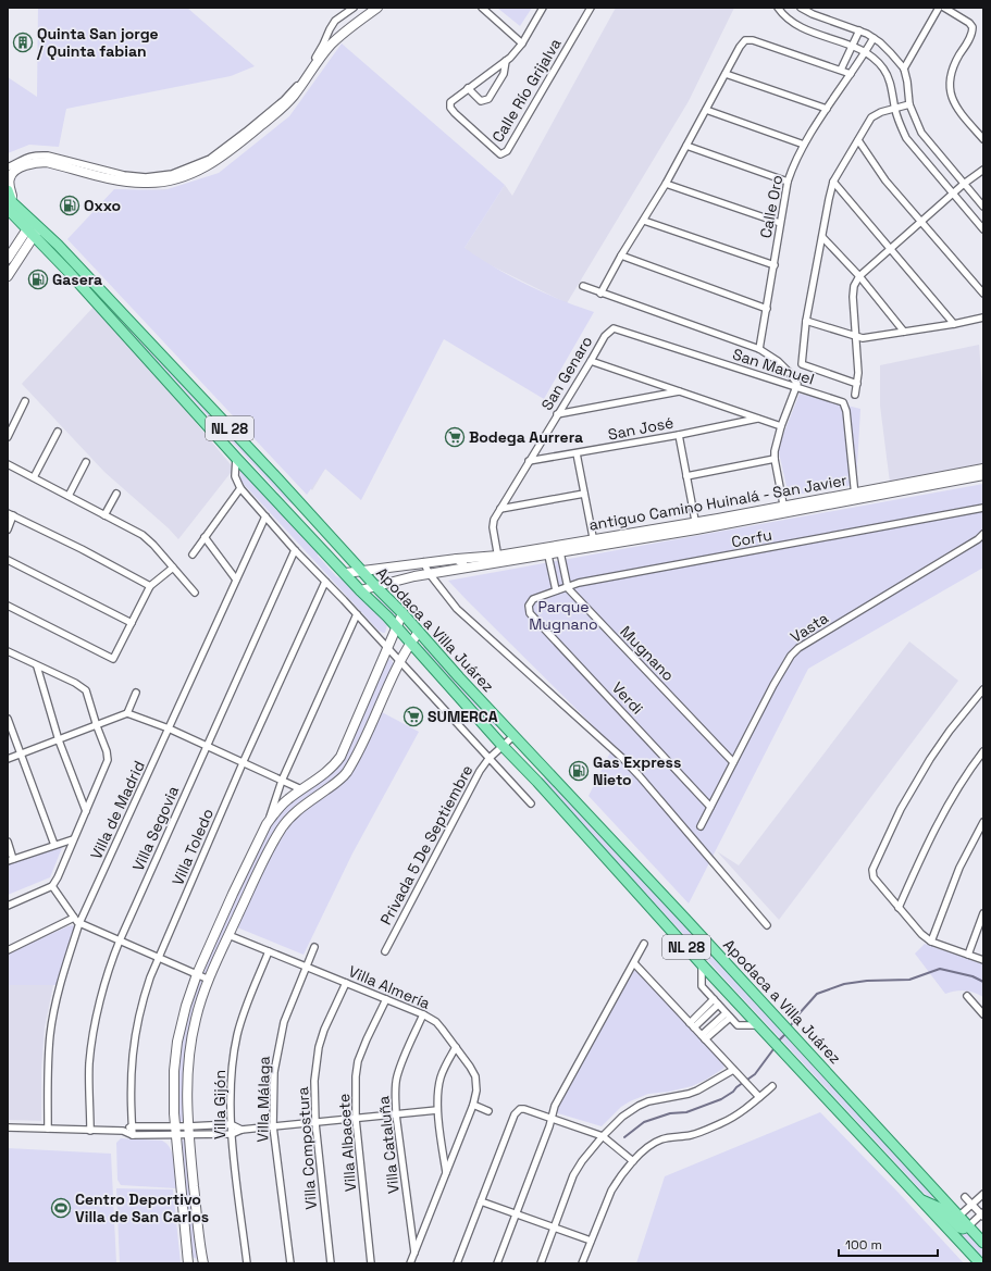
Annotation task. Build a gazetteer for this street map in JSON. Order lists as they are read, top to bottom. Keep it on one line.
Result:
{"streets":{"main road":["NL 28","Apodaca a Villa Juárez"],"street":["Calle Río Grijalva","Calle Oro","San Manuel","San Genaro","San José","antiguo Camino Huinalá - San Javier","Corfu","Vasta","Mugnano","Verdi","Villa de Madrid","Villa Segovia","Privada 5 De Septiembre","Villa Toledo","Villa Almería","Villa Málaga","Villa Gijón","Villa Albacete","Villa Cataluña","Villa Compostura"]},"crossings":[["San Manuel","San Genaro"],["San Manuel","antiguo Camino Huinalá - San Javier"],["San Genaro","San José"],["San Genaro","antiguo Camino Huinalá - San Javier"],["antiguo Camino Huinalá - San Javier","Apodaca a Villa Juárez"],["Corfu","Mugnano"],["Corfu","Verdi"],["Vasta","Mugnano"],["Vasta","Verdi"],["Apodaca a Villa Juárez","Privada 5 De Septiembre"],["Villa Almería","Villa Málaga"],["Villa Almería","Villa Gijón"],["Villa Almería","Villa Albacete"],["Villa Almería","Villa Cataluña"],["Villa Almería","Villa Compostura"]],"parks":["Parque Mugnano"],"places":{"building":["Quinta San jorge / Quinta fabian"],"fuel station":["Oxxo","Gasera","Gas Express Nieto"],"supermarket":["Bodega Aurrera","SUMERCA"],"sports":["Centro Deportivo Villa de San Carlos"]},"scale_bar":"100 m"}
